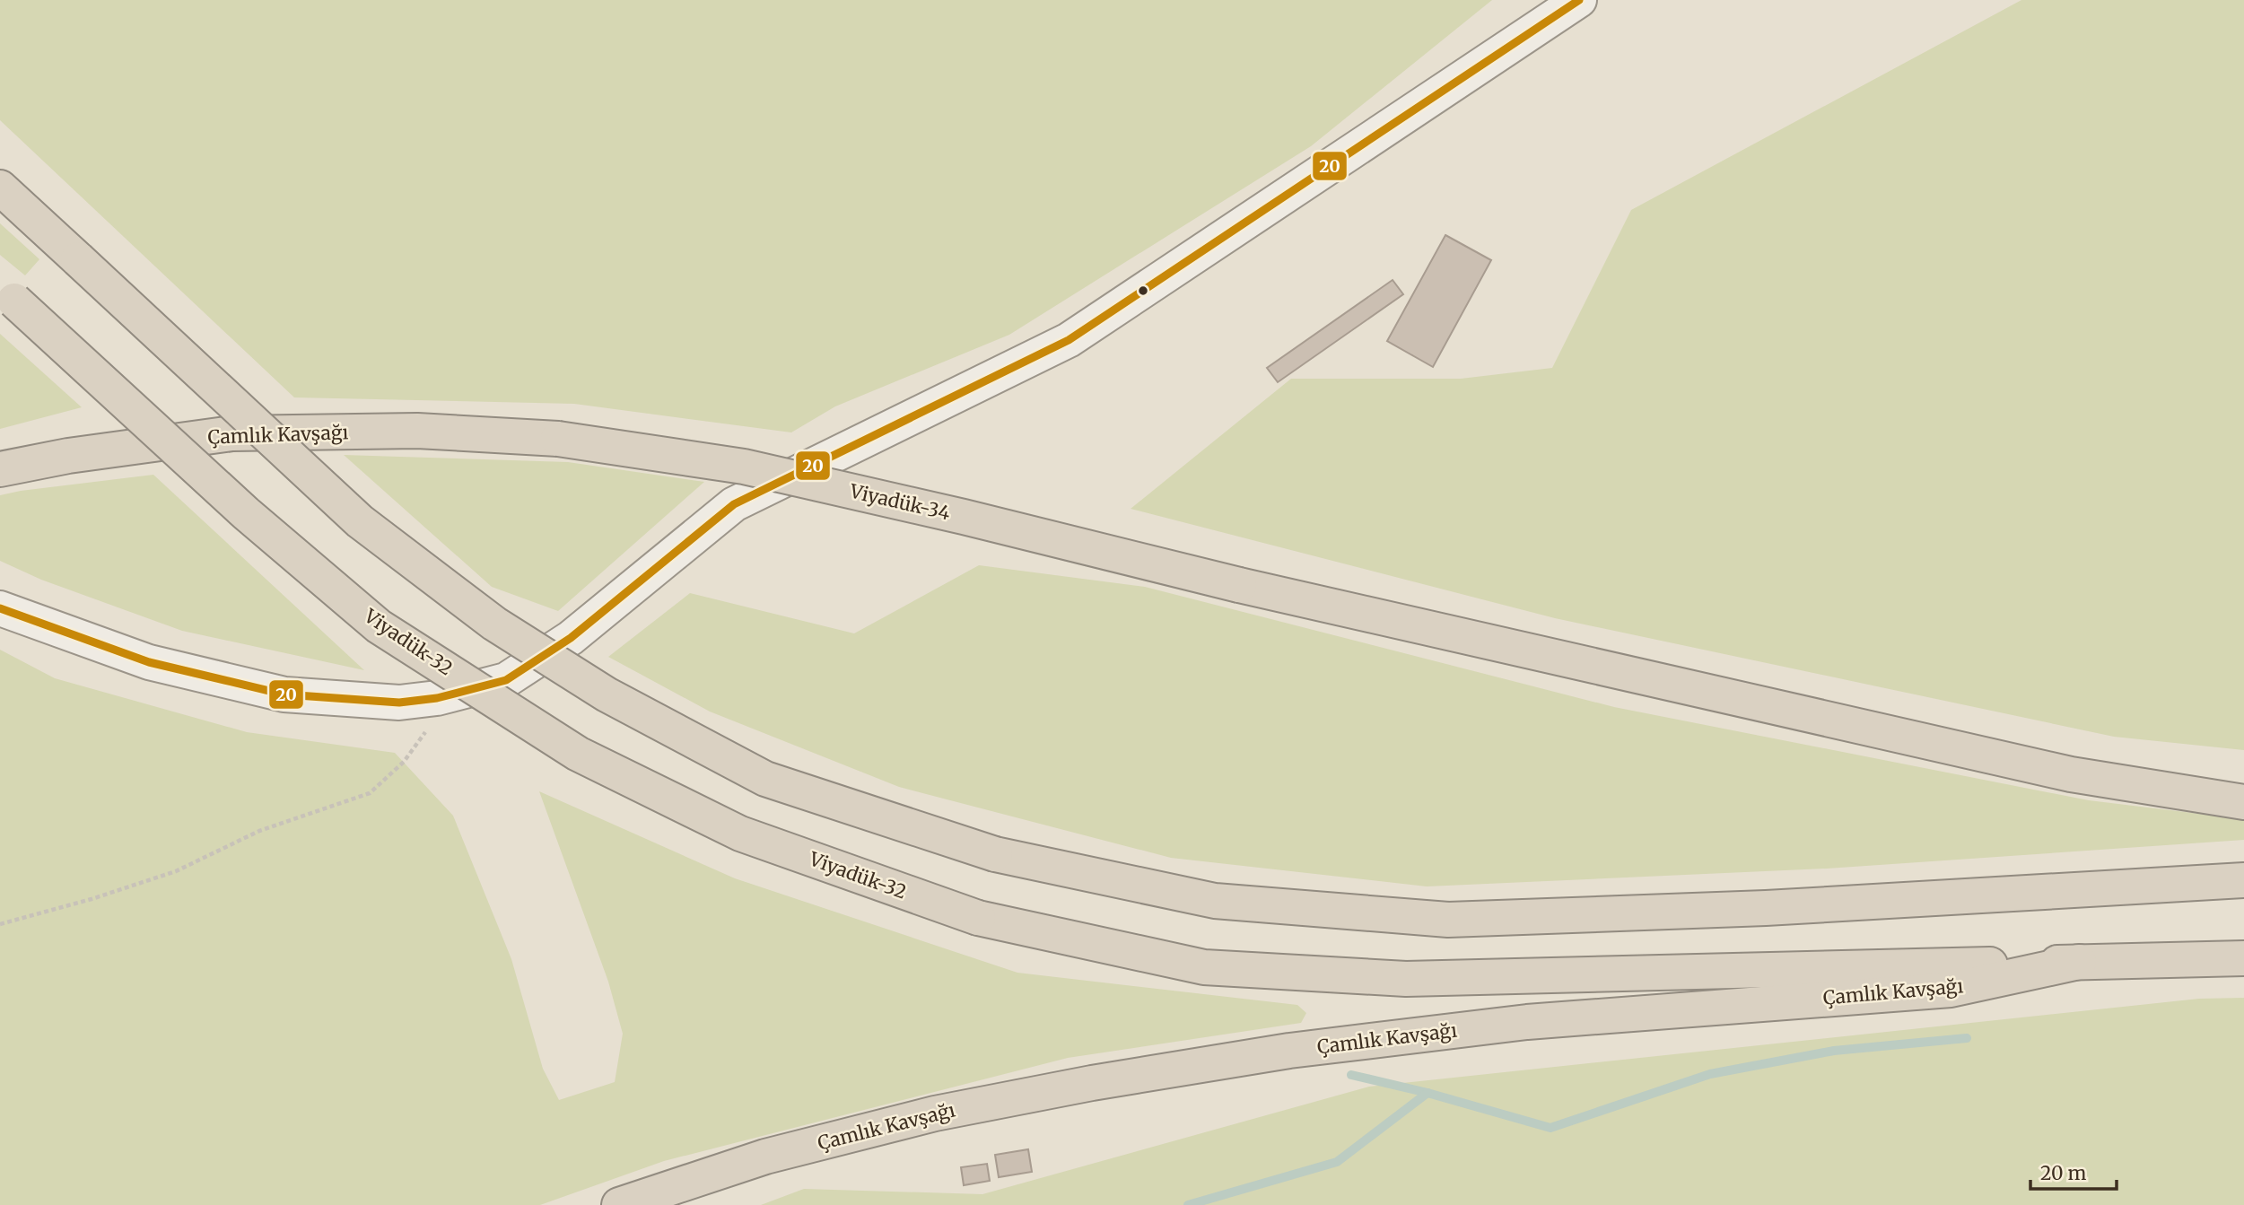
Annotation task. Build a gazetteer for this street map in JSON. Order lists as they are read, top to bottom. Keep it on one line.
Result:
{"streets":{"highway":["Çamlık Kavşağı","Viyadük-34","Viyadük-32"]},"crossings":[["Çamlık Kavşağı","Viyadük-34"],["Çamlık Kavşağı","Viyadük-32"]],"lines":["transit line 20"],"scale_bar":"20 m"}
